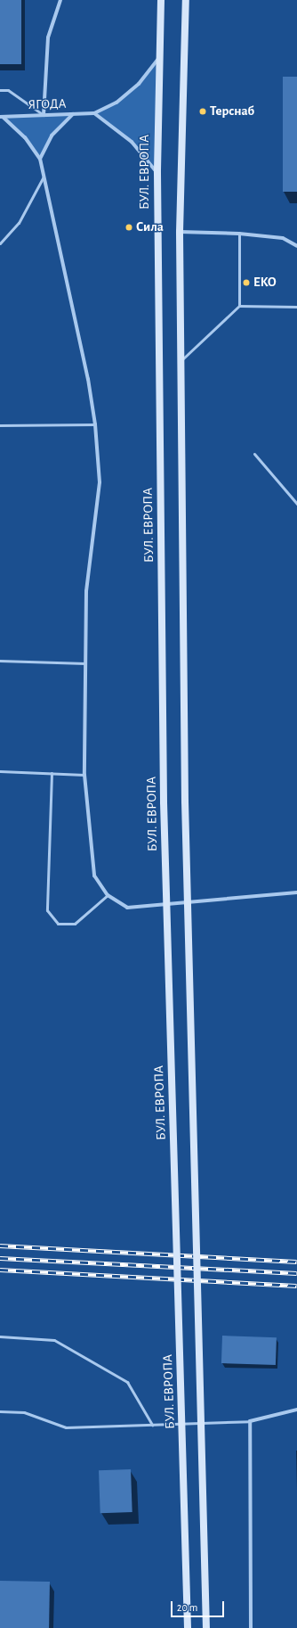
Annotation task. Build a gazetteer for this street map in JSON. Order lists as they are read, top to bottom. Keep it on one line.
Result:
{"streets":{"main road":["БУЛ. ЕВРОПА"],"street":["ЯГОДА"]},"places":["Терснаб","Сила","EKO"],"scale_bar":"20 m"}
